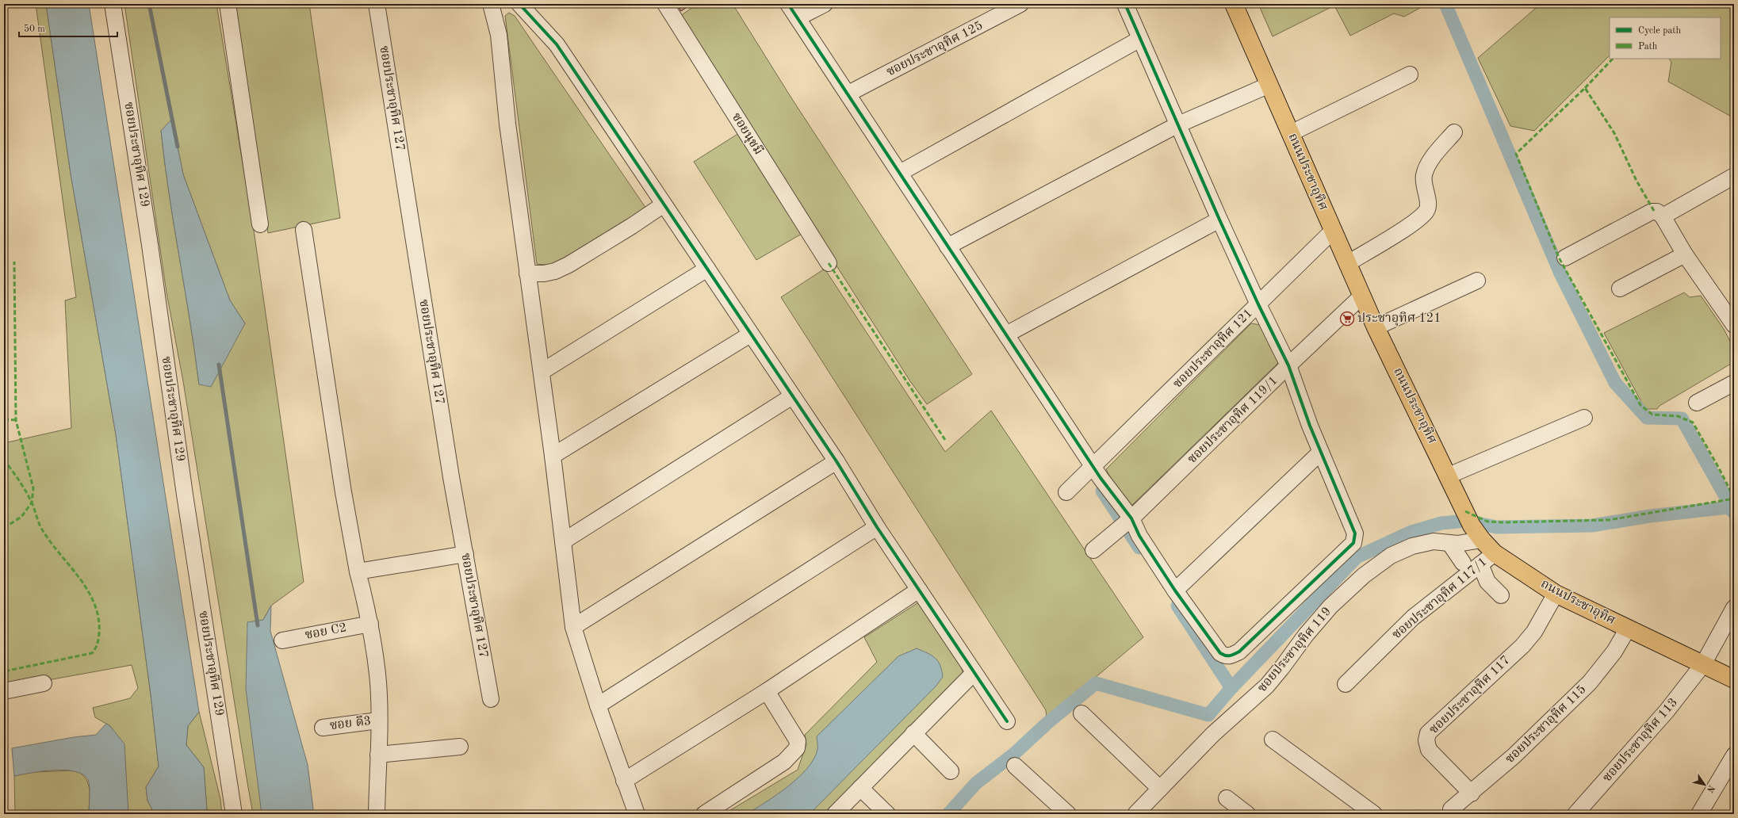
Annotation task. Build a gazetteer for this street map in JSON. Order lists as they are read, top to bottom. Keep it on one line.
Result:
{"streets":{"main road":["ถนนประชาอุทิศ"],"street":["ซอยประชาอุทิศ 125","ซอยประชาอุทิศ 127","ซอยนุชมี","ซอยประชาอุทิศ 129","ซอยประชาอุทิศ 121","ซอยประชาอุทิศ 119/1","ซอยประชาอุทิศ 117/1","ซอย C2","ซอยประชาอุทิศ 119","ซอยประชาอุทิศ 117","ซอย ดี3","ซอยประชาอุทิศ 115","ซอยประชาอุทิศ 113"]},"crossings":[["ถนนประชาอุทิศ","ซอยประชาอุทิศ 121"],["ถนนประชาอุทิศ","ซอยประชาอุทิศ 119/1"],["ถนนประชาอุทิศ","ซอยประชาอุทิศ 117/1"],["ถนนประชาอุทิศ","ซอยประชาอุทิศ 119"],["ถนนประชาอุทิศ","ซอยประชาอุทิศ 117"],["ถนนประชาอุทิศ","ซอยประชาอุทิศ 115"],["ถนนประชาอุทิศ","ซอยประชาอุทิศ 113"],["ซอยประชาอุทิศ 117","ซอยประชาอุทิศ 115"]],"places":{"supermarket":["ประชาอุทิศ 121"]},"legend":["Cycle path","Path"],"scale_bar":"50 m","north":"bottom right"}
